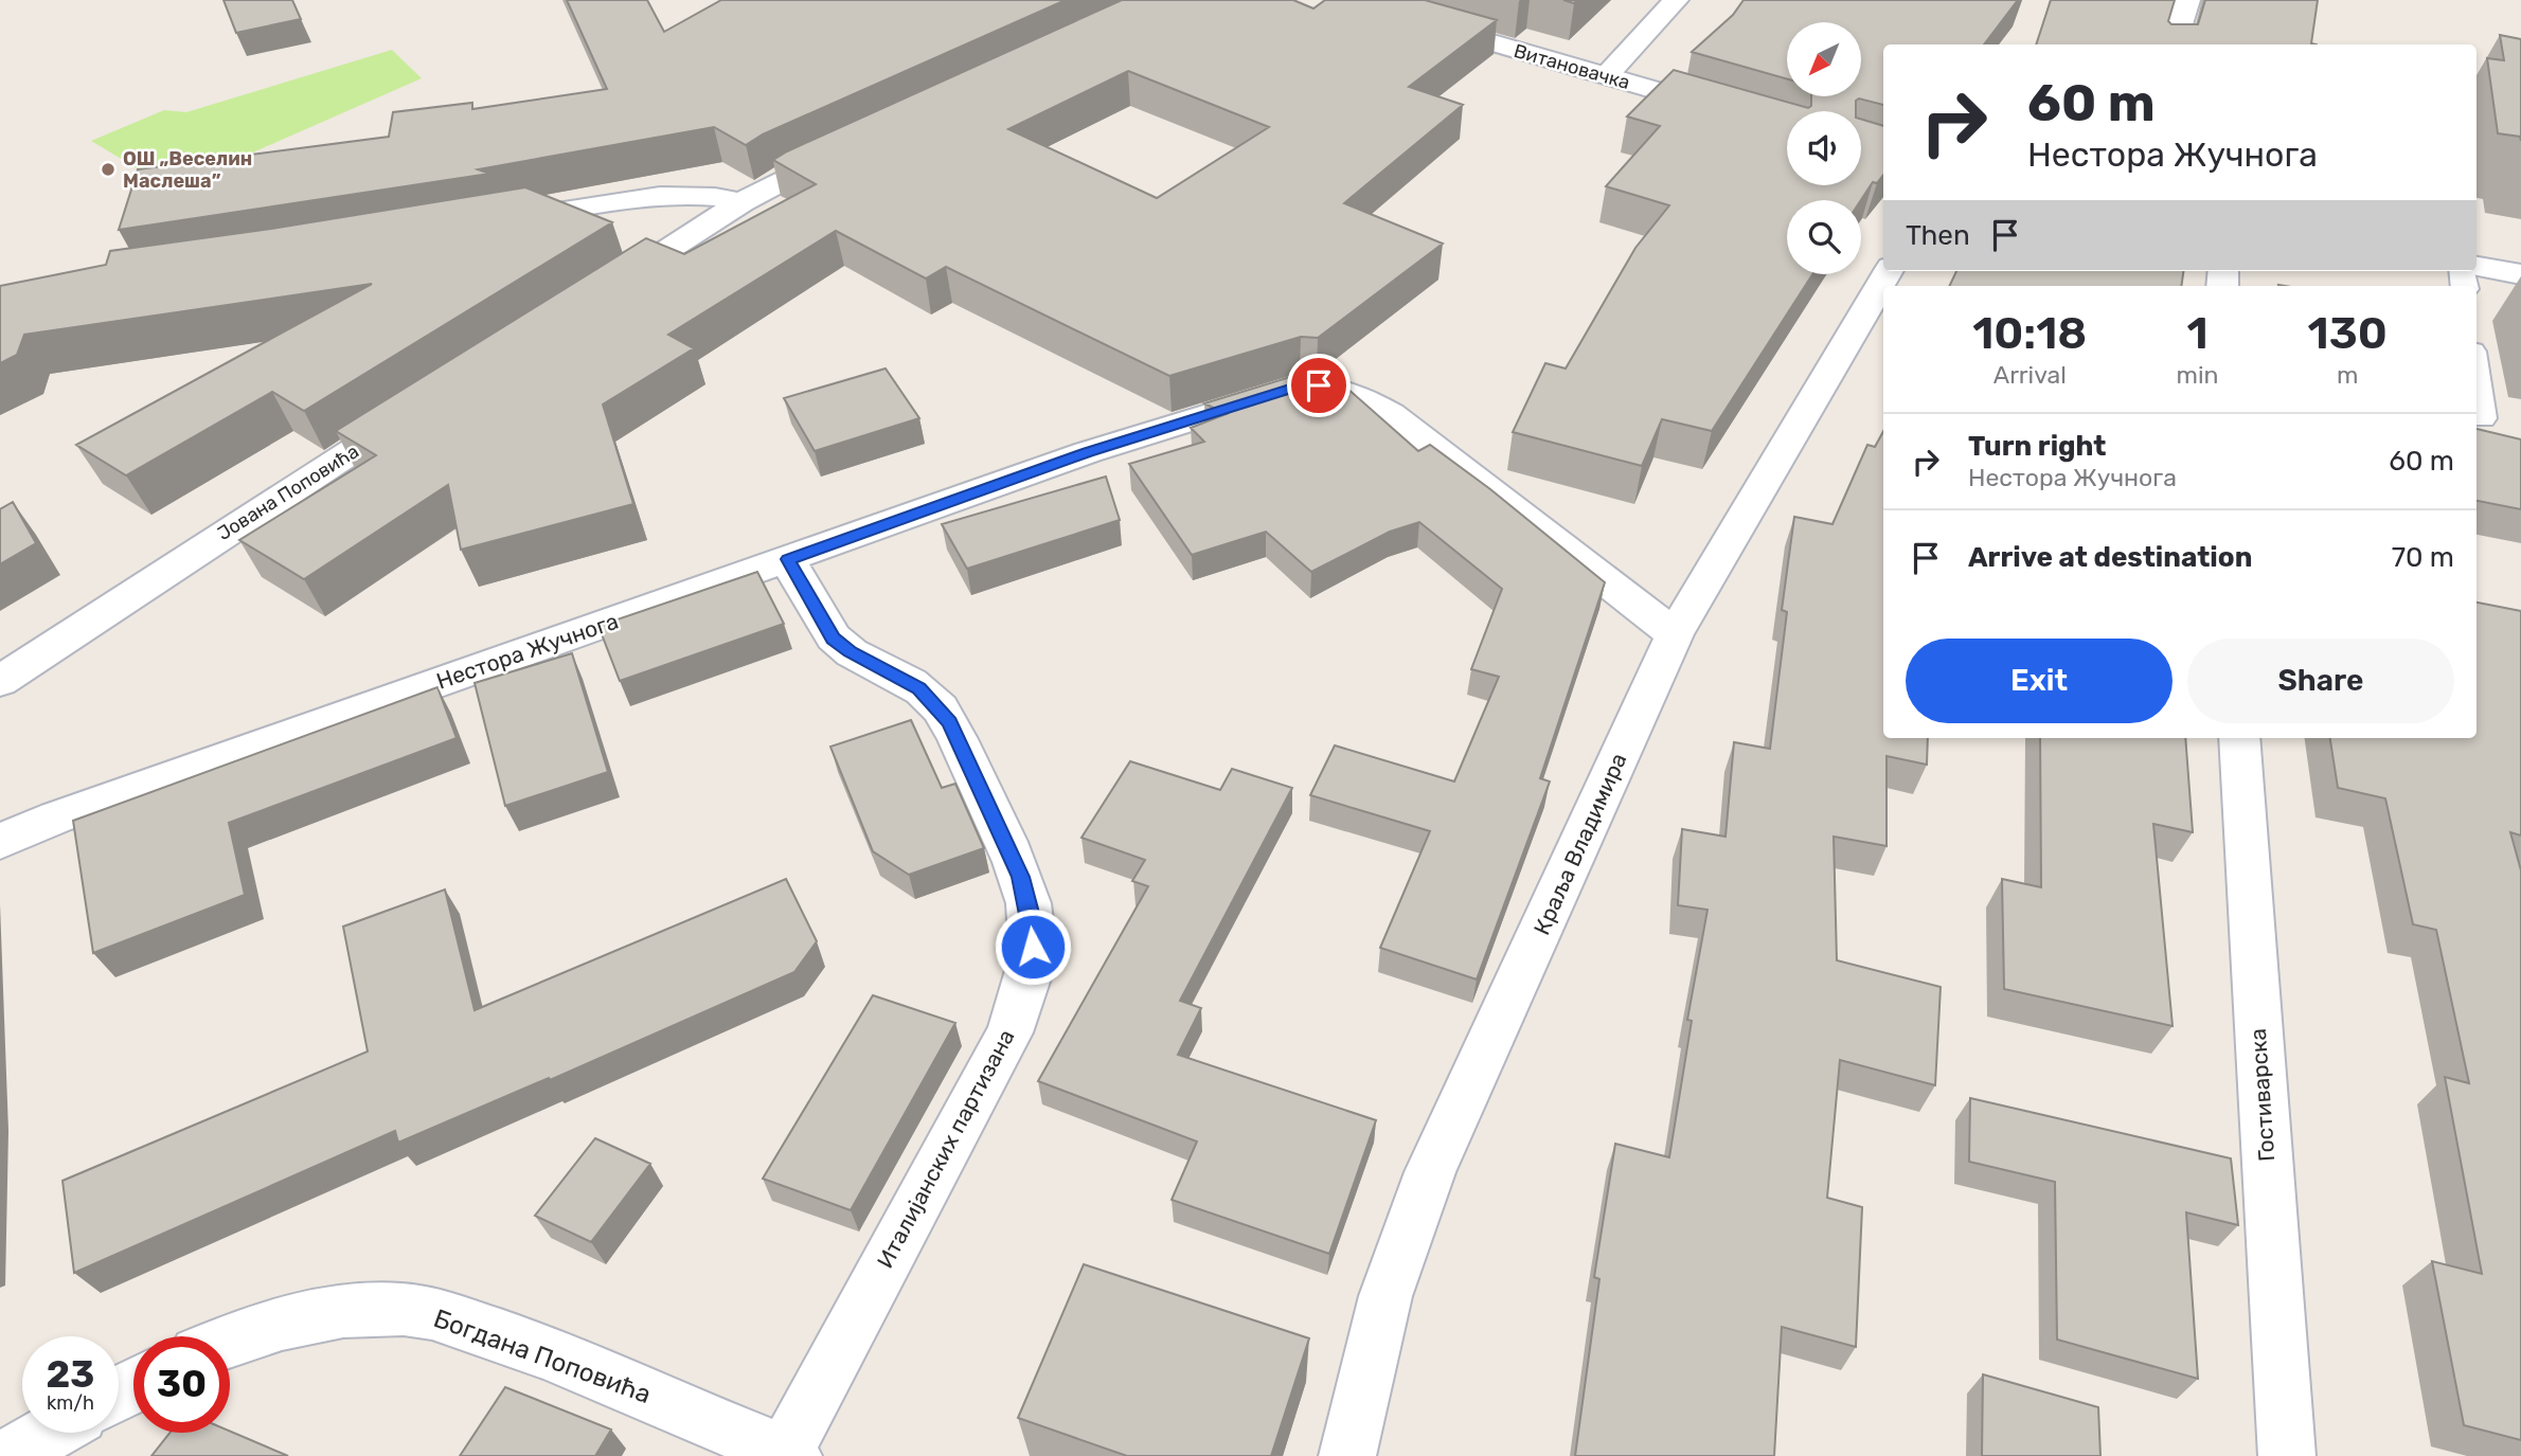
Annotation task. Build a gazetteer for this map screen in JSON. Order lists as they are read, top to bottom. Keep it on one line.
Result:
{"streets":{"street":["Витановачка","Јована Поповића","Нестора Жучнога","Краља Владимира","Гостиварска","Италијанских партизана","Богдана Поповића"]},"crossings":[["Нестора Жучнога","Краља Владимира"],["Нестора Жучнога","Италијанских партизана"],["Италијанских партизана","Богдана Поповића"]],"places":["ОШ „Веселин Маслеша”"],"north":"bottom left","page":{"turn":["60 m","Нестора Жучнога"],"then":"Then","eta":["10:18","Arrival","1","min","130","m"],"list":[{"name":"Turn right","note":"Нестора Жучнога","value":"60 m"},{"name":"Arrive at destination","value":"70 m"}],"buttons":["Exit","Share"],"speed":"23 km/h","limit":"30"}}
